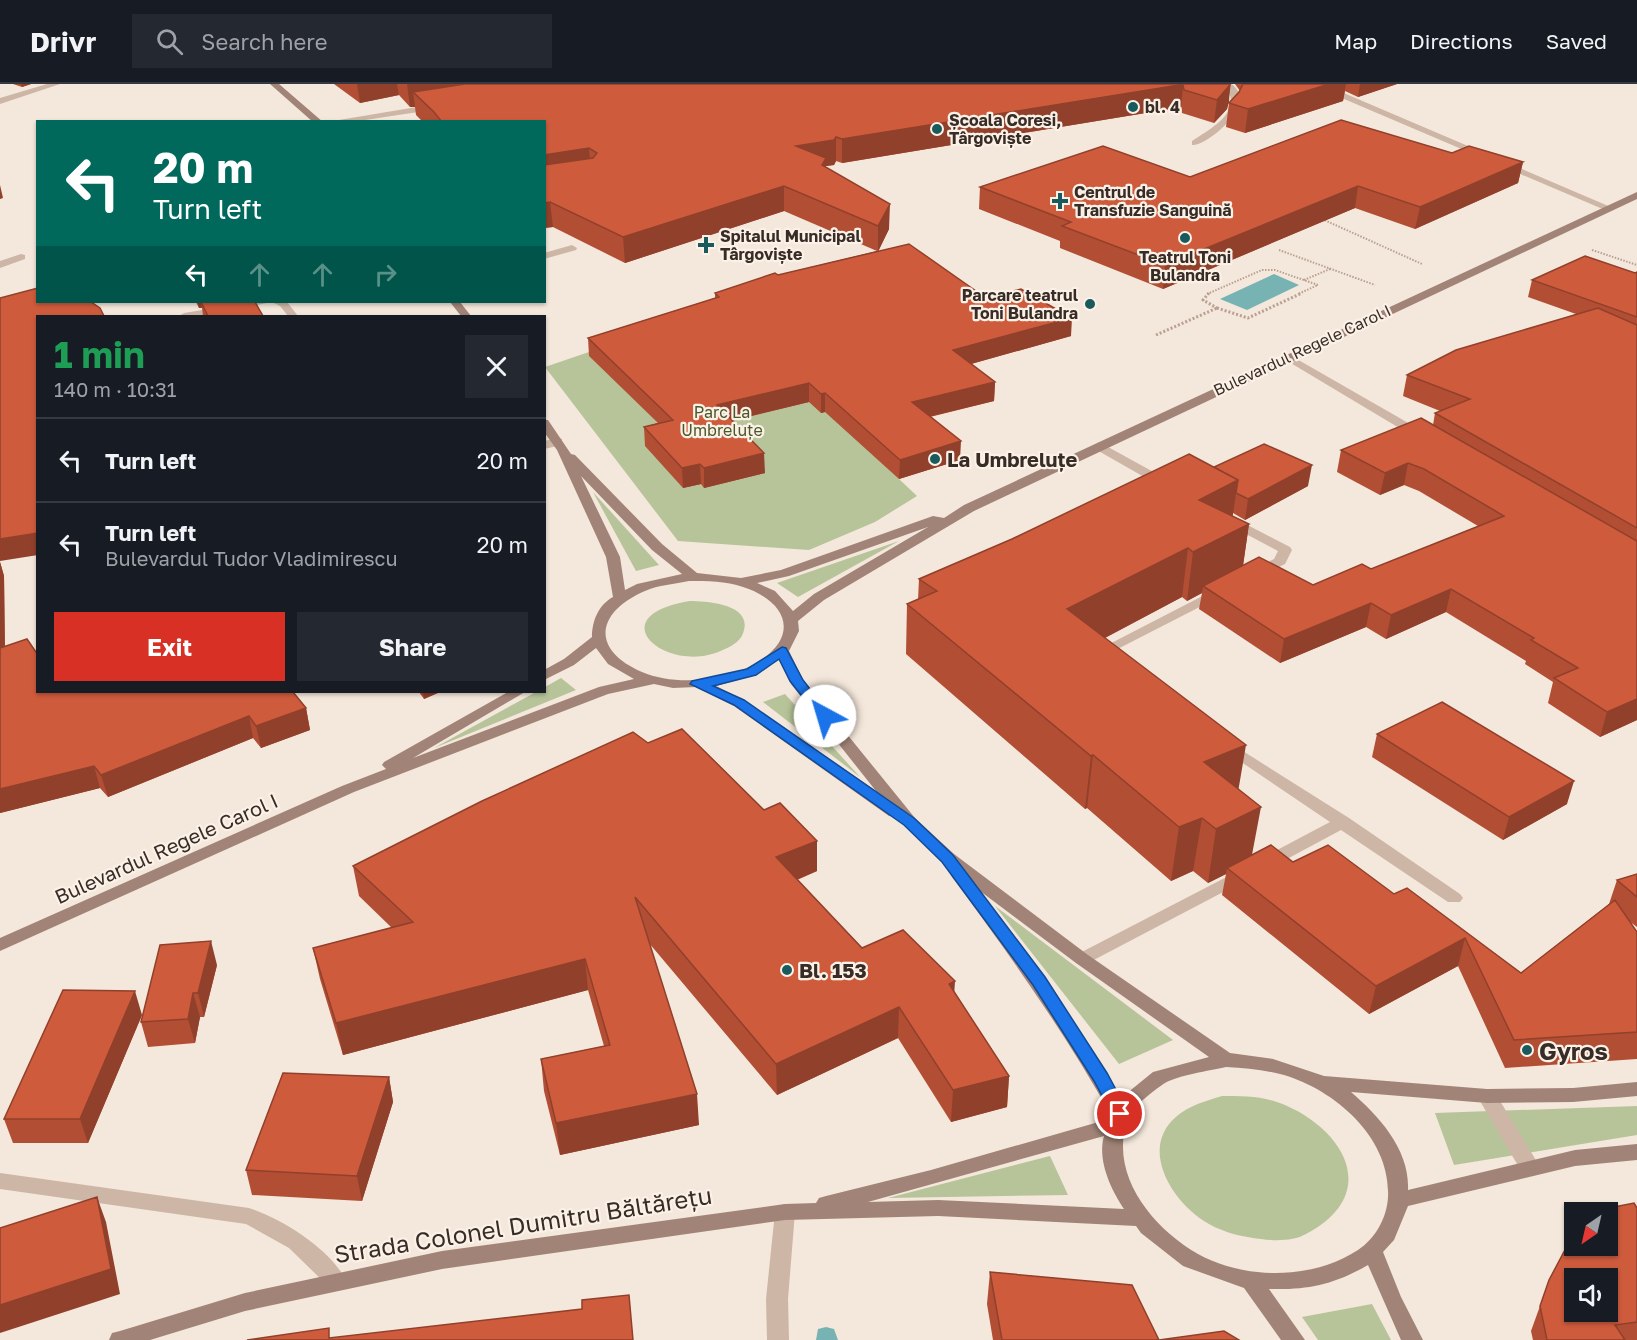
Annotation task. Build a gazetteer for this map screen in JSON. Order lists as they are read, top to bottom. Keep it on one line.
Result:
{"streets":{"main road":["Bulevardul Regele Carol I","Strada Colonel Dumitru Băltărețu"]},"parks":["Parc La Umbreluțe"],"places":{"other":["bl. 4","Școala Coresi, Târgoviște","Teatrul Toni Bulandra","Parcare teatrul Toni Bulandra","La Umbreluțe","Bl. 153","Gyros"],"health":["Centrul de Transfuzie Sanguină","Spitalul Municipal Târgoviște"]},"north":"bottom left","page":{"header":"Drivr","search":"Search here","nav":["Map","Directions","Saved"],"turn":["20 m","Turn left"],"heading":["1 min","140 m · 10:31"],"list":[{"name":"Turn left","value":"20 m"},{"name":"Turn left","note":"Bulevardul Tudor Vladimirescu","value":"20 m"}],"buttons":["Exit","Share"]}}
